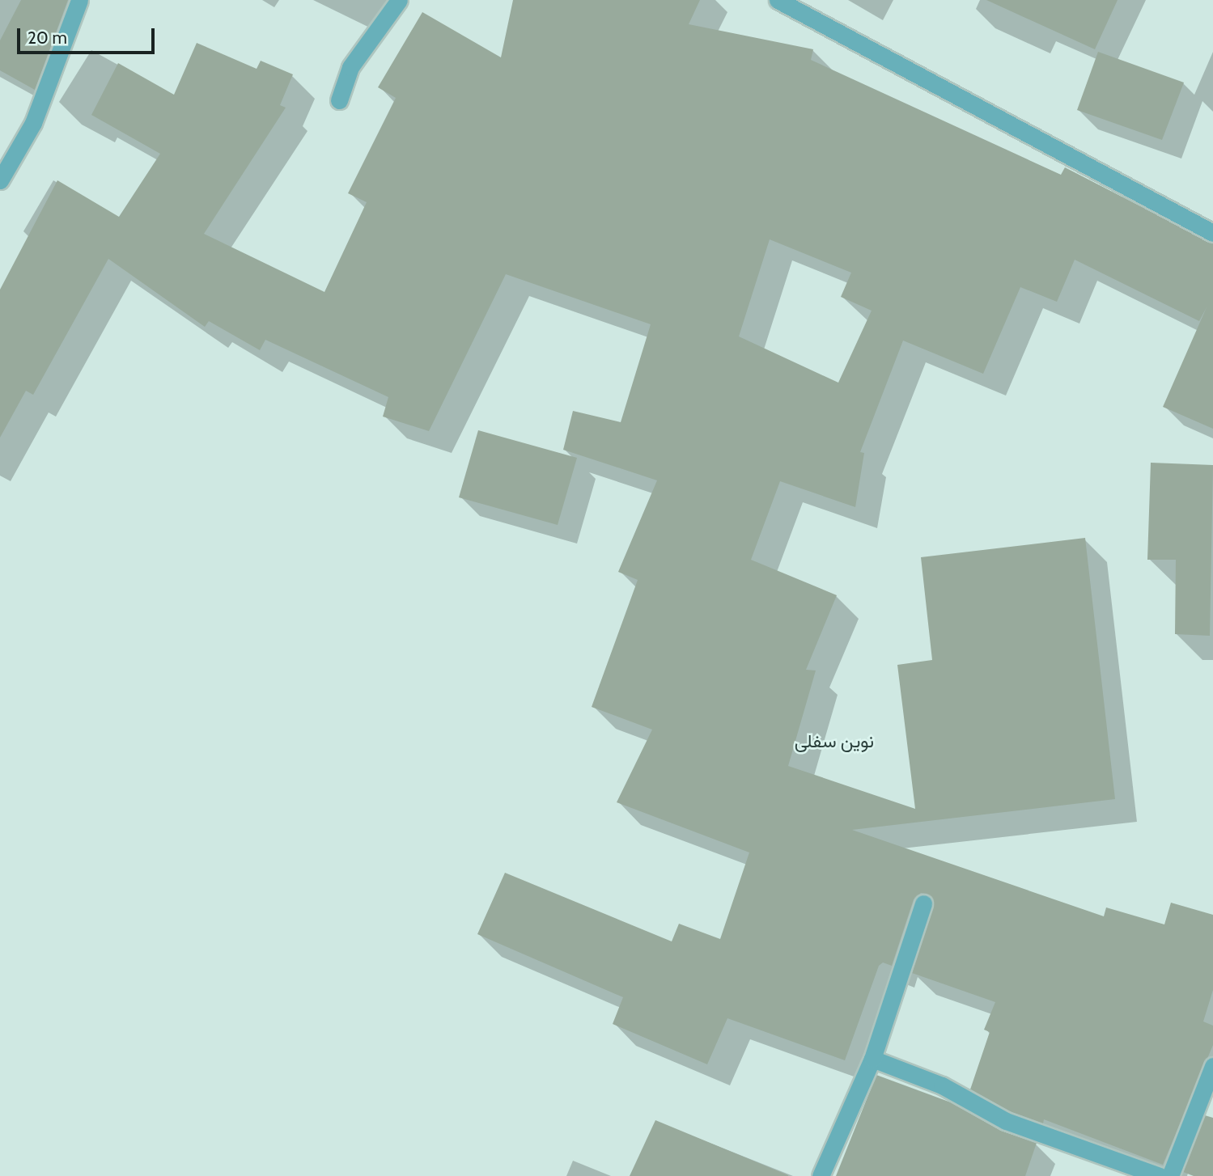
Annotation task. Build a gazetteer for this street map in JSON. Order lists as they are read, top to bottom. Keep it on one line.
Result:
{"districts":["نوین سفلى"],"scale_bar":"20 m"}
